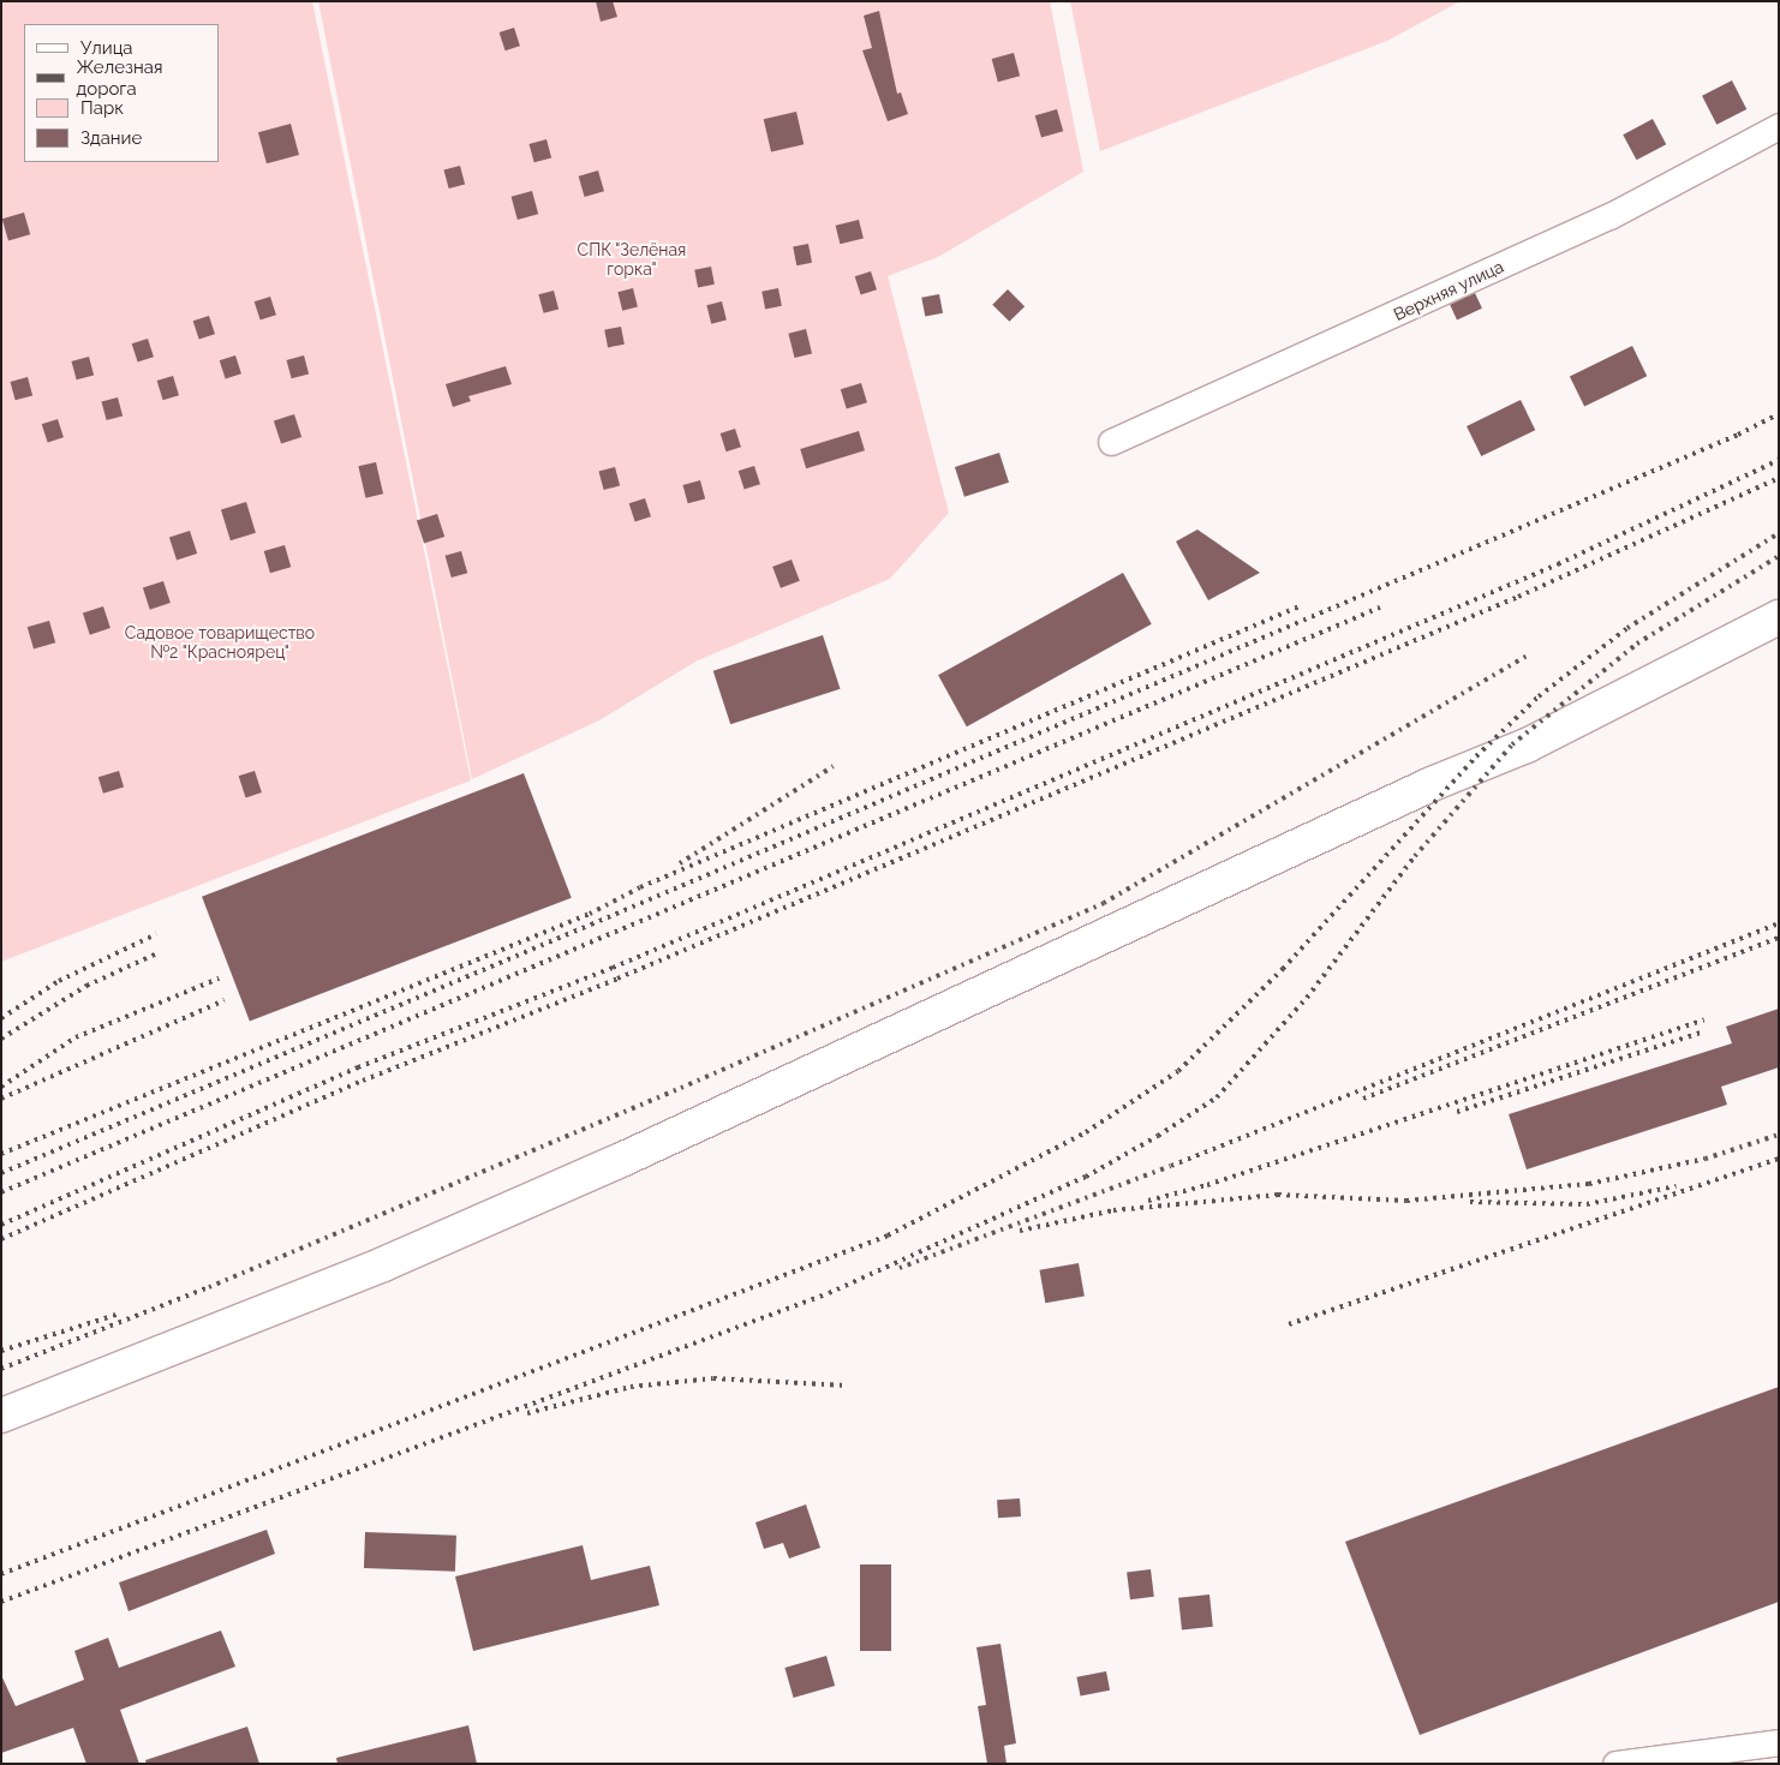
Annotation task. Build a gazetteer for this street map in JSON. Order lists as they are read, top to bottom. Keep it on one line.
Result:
{"streets":{"street":["Верхняя улица"]},"parks":["СПК \"Зелёная горка\"","Садовое товарищество №2 \"Красноярец\""],"legend":["Улица","Железная дорога","Парк","Здание"]}
